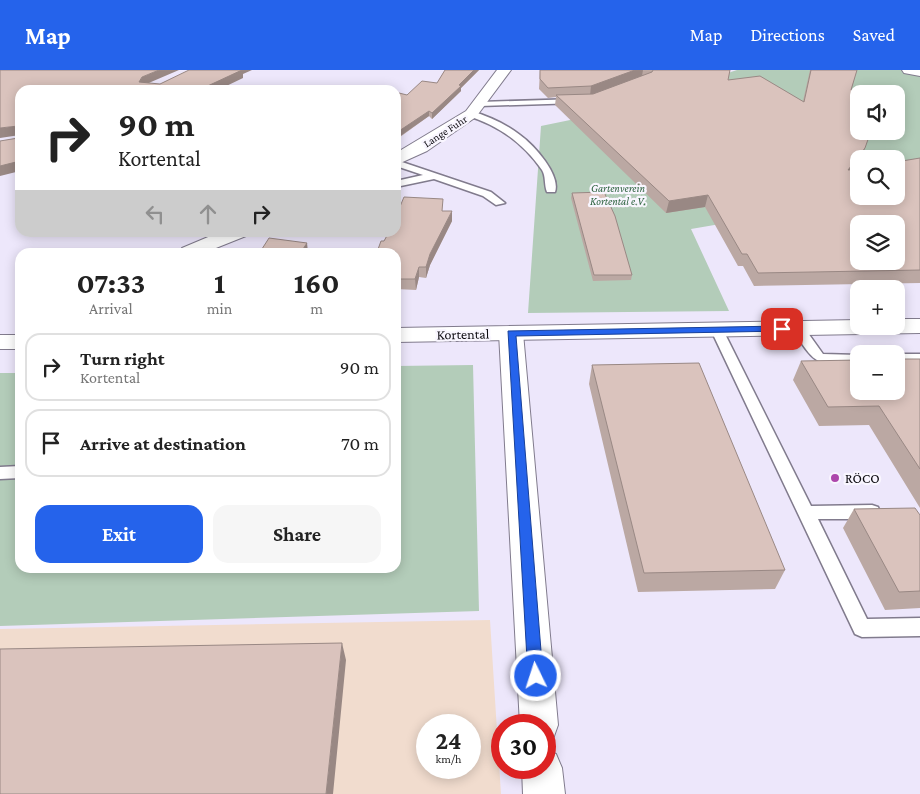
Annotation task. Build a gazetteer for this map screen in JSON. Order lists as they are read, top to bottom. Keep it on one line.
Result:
{"streets":{"street":["Lange Fuhr","Kortental"]},"parks":["Gartenverein Kortental e.V."],"places":["RÖCO"],"page":{"header":"Map","nav":["Map","Directions","Saved"],"map_buttons":["+","−"],"turn":["90 m","Kortental"],"eta":["07:33","Arrival","1","min","160","m"],"list":[{"name":"Turn right","note":"Kortental","value":"90 m"},{"name":"Arrive at destination","value":"70 m"}],"buttons":["Exit","Share"],"speed":"24 km/h","limit":"30"}}
